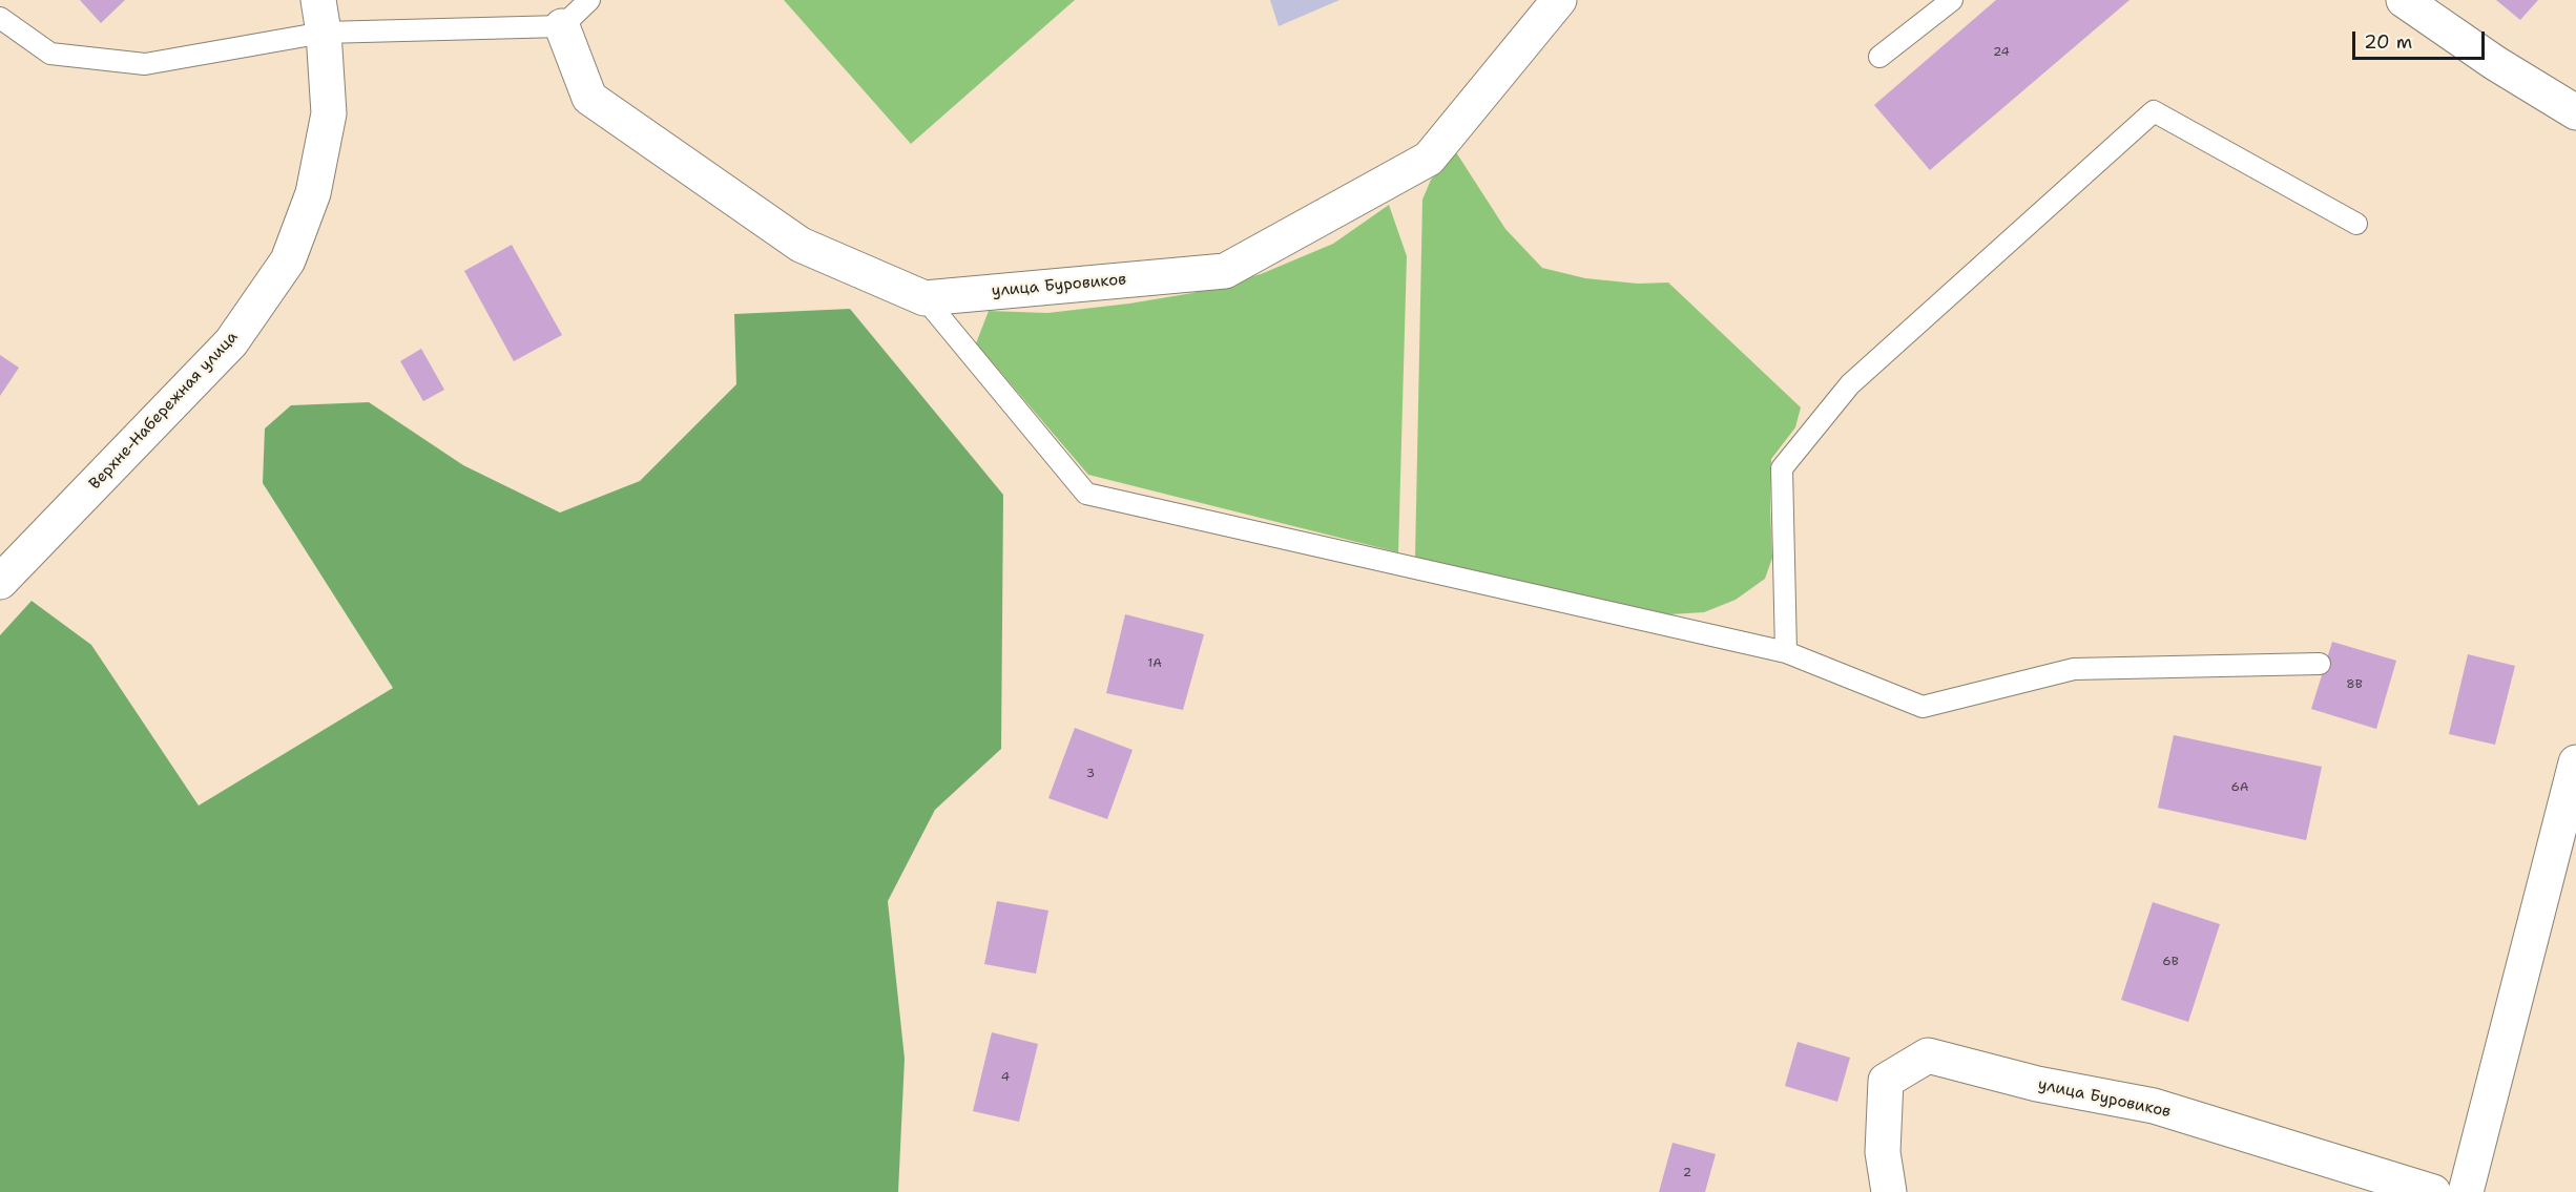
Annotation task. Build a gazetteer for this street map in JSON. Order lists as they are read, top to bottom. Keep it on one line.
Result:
{"streets":{"street":["улица Буровиков","Верхне-Набережная улица"]},"house_numbers":["24","1А","8В","3","6А","6В","4","2"],"scale_bar":"20 m"}
